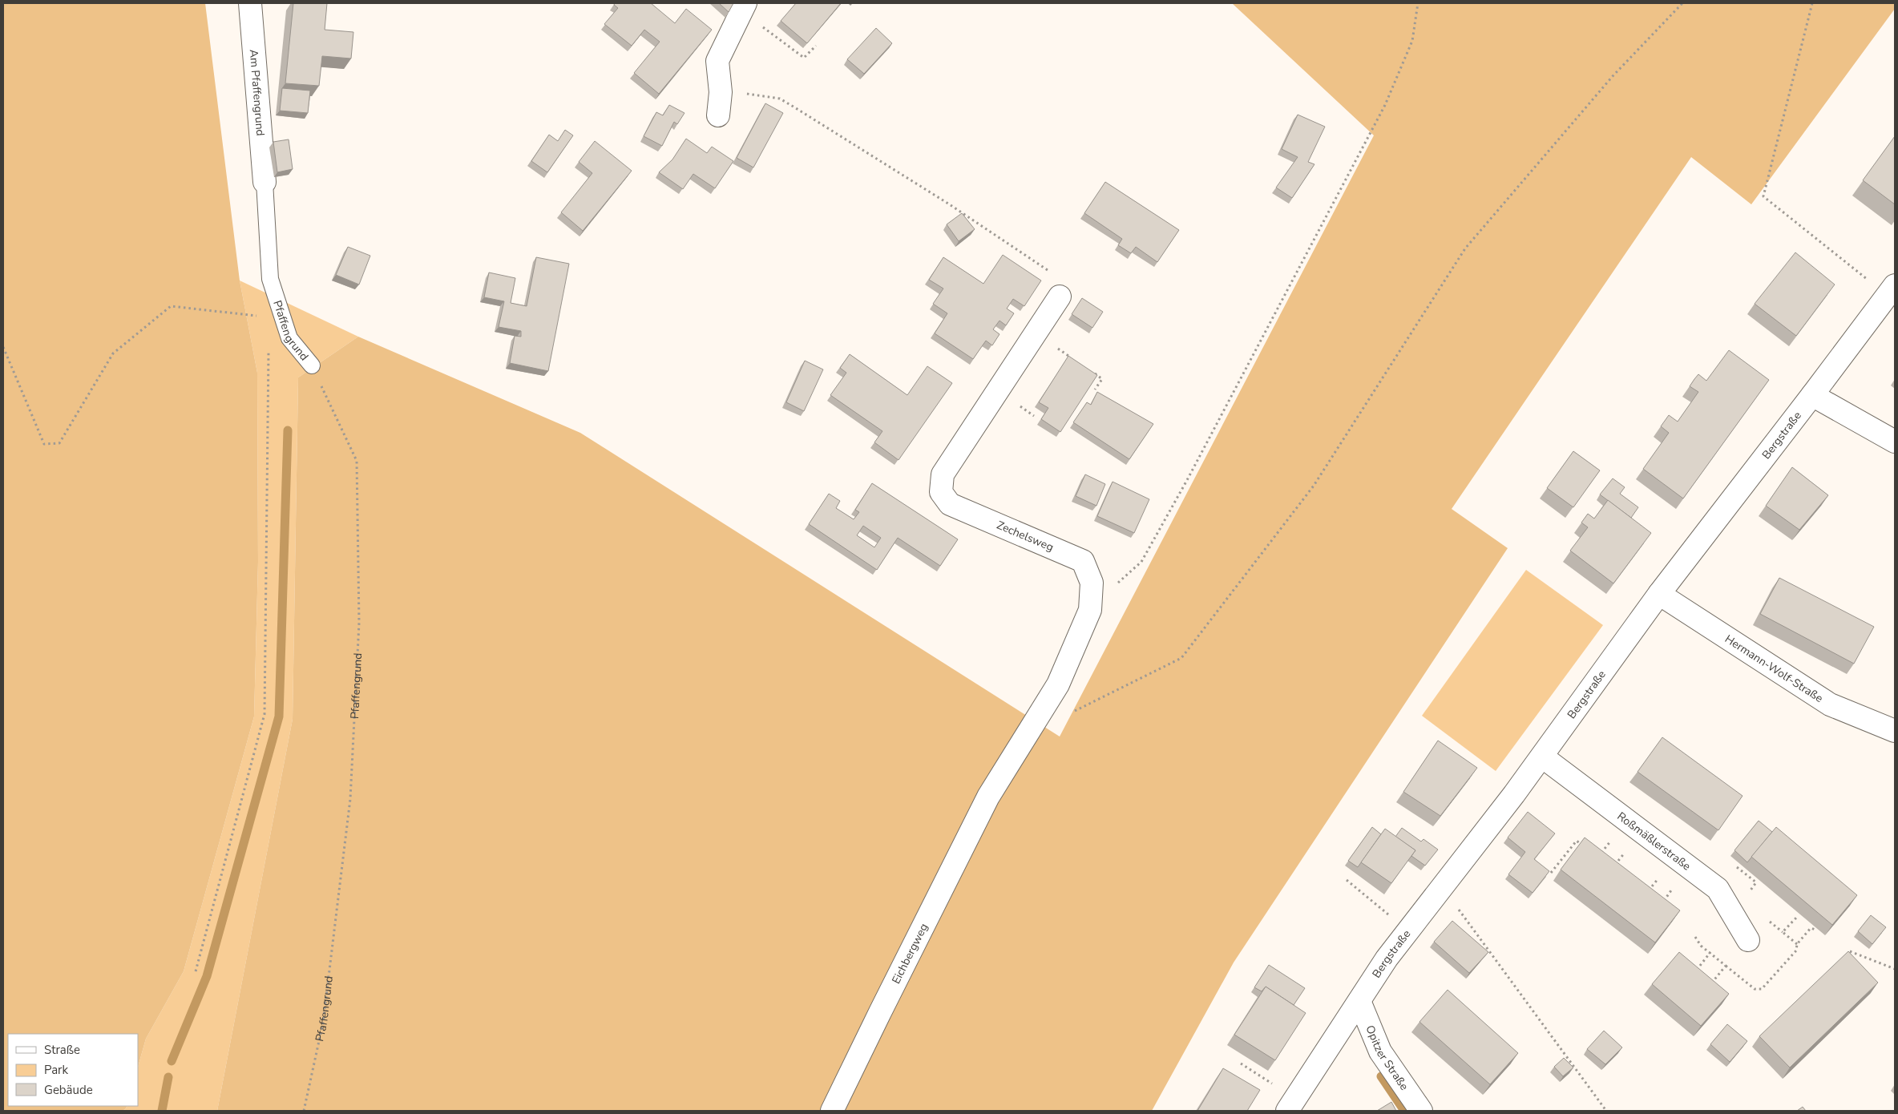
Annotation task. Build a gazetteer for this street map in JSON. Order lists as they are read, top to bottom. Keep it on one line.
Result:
{"streets":{"street":["Am Pfaffengrund","Bergstraße","Zechelsweg","Hermann-Wolf-Straße","Roßmäßlerstraße","Eichbergweg","Opitzer Straße"],"lane":["Pfaffengrund"]},"crossings":[["Am Pfaffengrund","Pfaffengrund"],["Bergstraße","Hermann-Wolf-Straße"],["Bergstraße","Roßmäßlerstraße"],["Bergstraße","Opitzer Straße"],["Zechelsweg","Eichbergweg"]],"legend":["Straße","Park","Gebäude"]}
